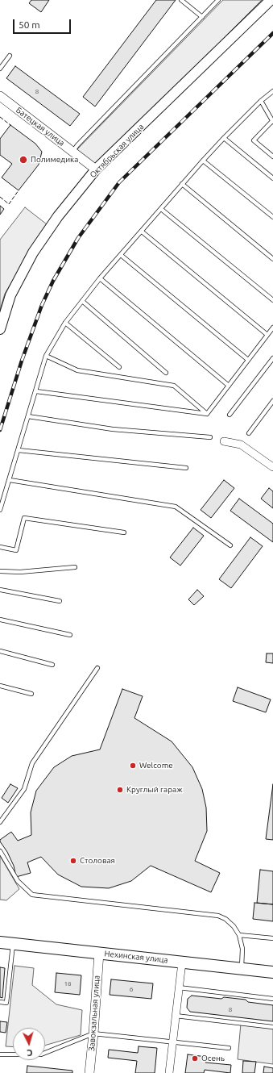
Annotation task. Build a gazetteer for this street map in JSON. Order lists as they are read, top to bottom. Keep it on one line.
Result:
{"streets":{"main road":["Октябрьская улица","Нехинская улица"],"street":["Батецкая улица","Завокзальная улица"]},"crossings":[["Батецкая улица","Октябрьская улица"],["Нехинская улица","Завокзальная улица"]],"places":["Полимедика","Welcome","Круглый гараж","Столовая","Осень"],"house_numbers":["8","16","6","8"],"scale_bar":"50 m","north":"bottom"}
